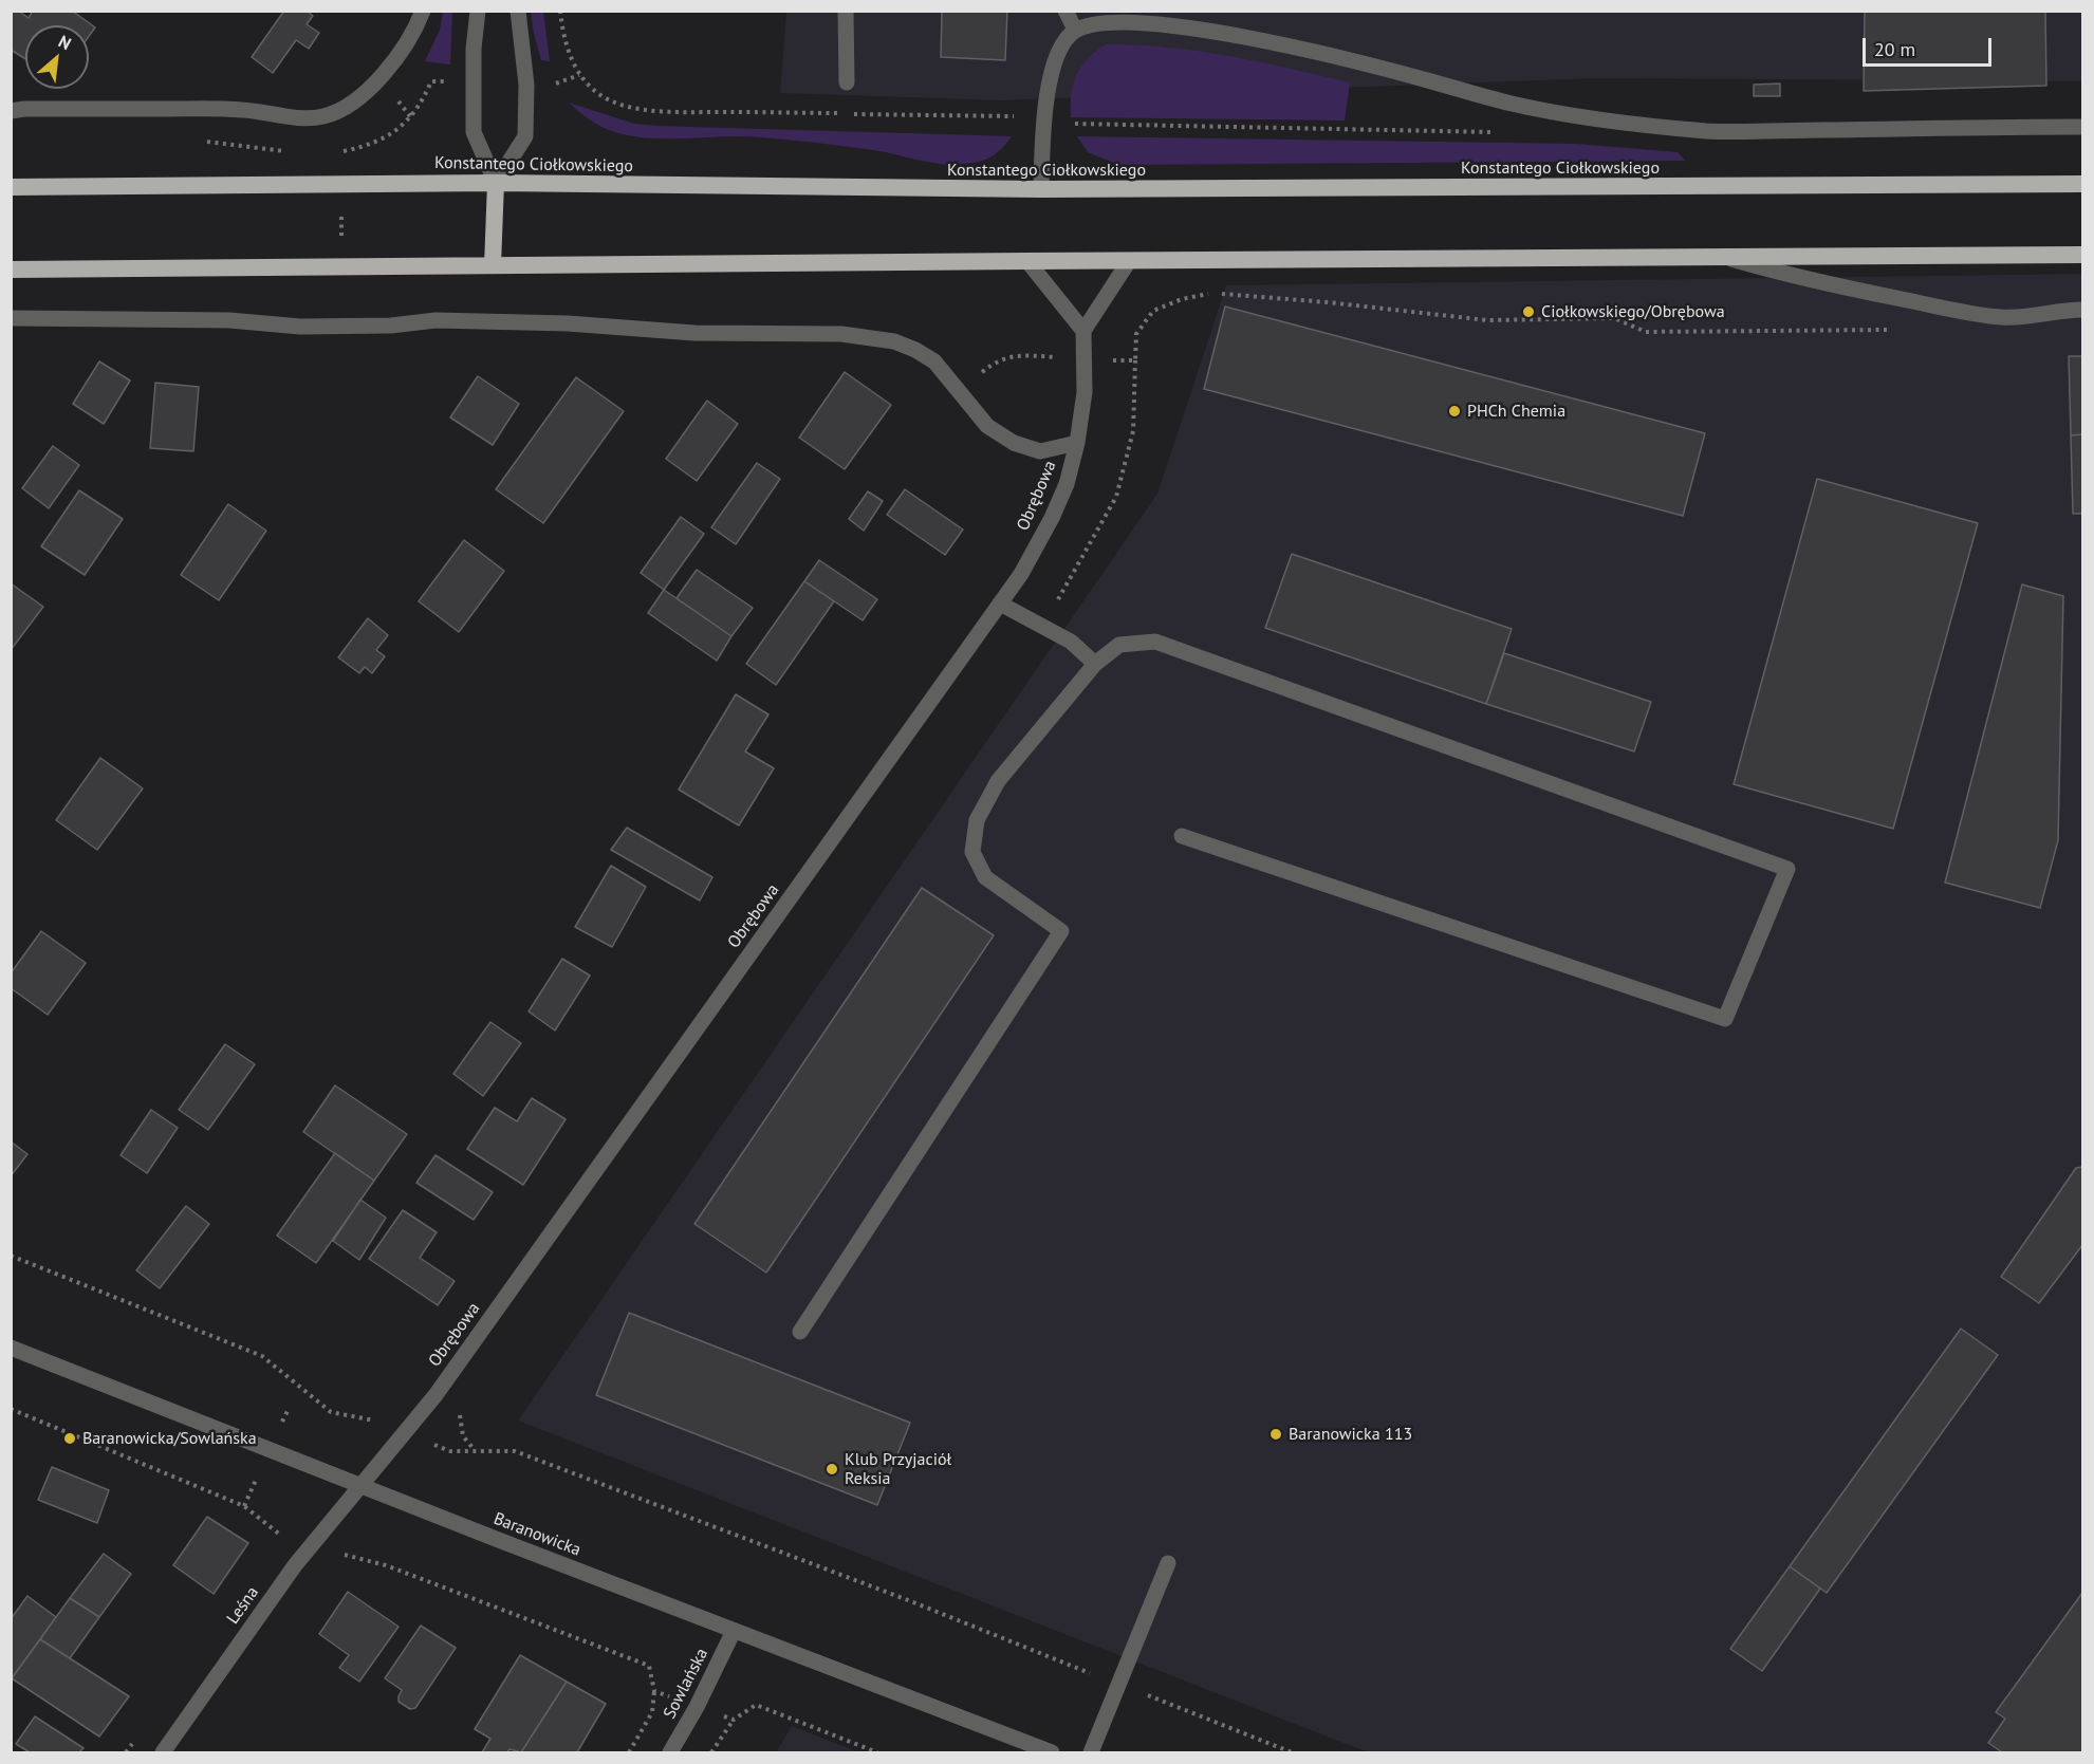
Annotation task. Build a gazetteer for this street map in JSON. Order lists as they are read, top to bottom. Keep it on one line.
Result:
{"streets":{"highway":["Konstantego Ciołkowskiego"],"street":["Obrębowa","Baranowicka","Leśna","Sowlańska"]},"crossings":[["Obrębowa","Baranowicka"],["Obrębowa","Leśna"],["Baranowicka","Leśna"],["Baranowicka","Sowlańska"]],"places":["Ciołkowskiego/Obrębowa","PHCh Chemia","Baranowicka 113","Baranowicka/Sowlańska","Klub Przyjaciół Reksia"],"scale_bar":"20 m","north":"top right"}
